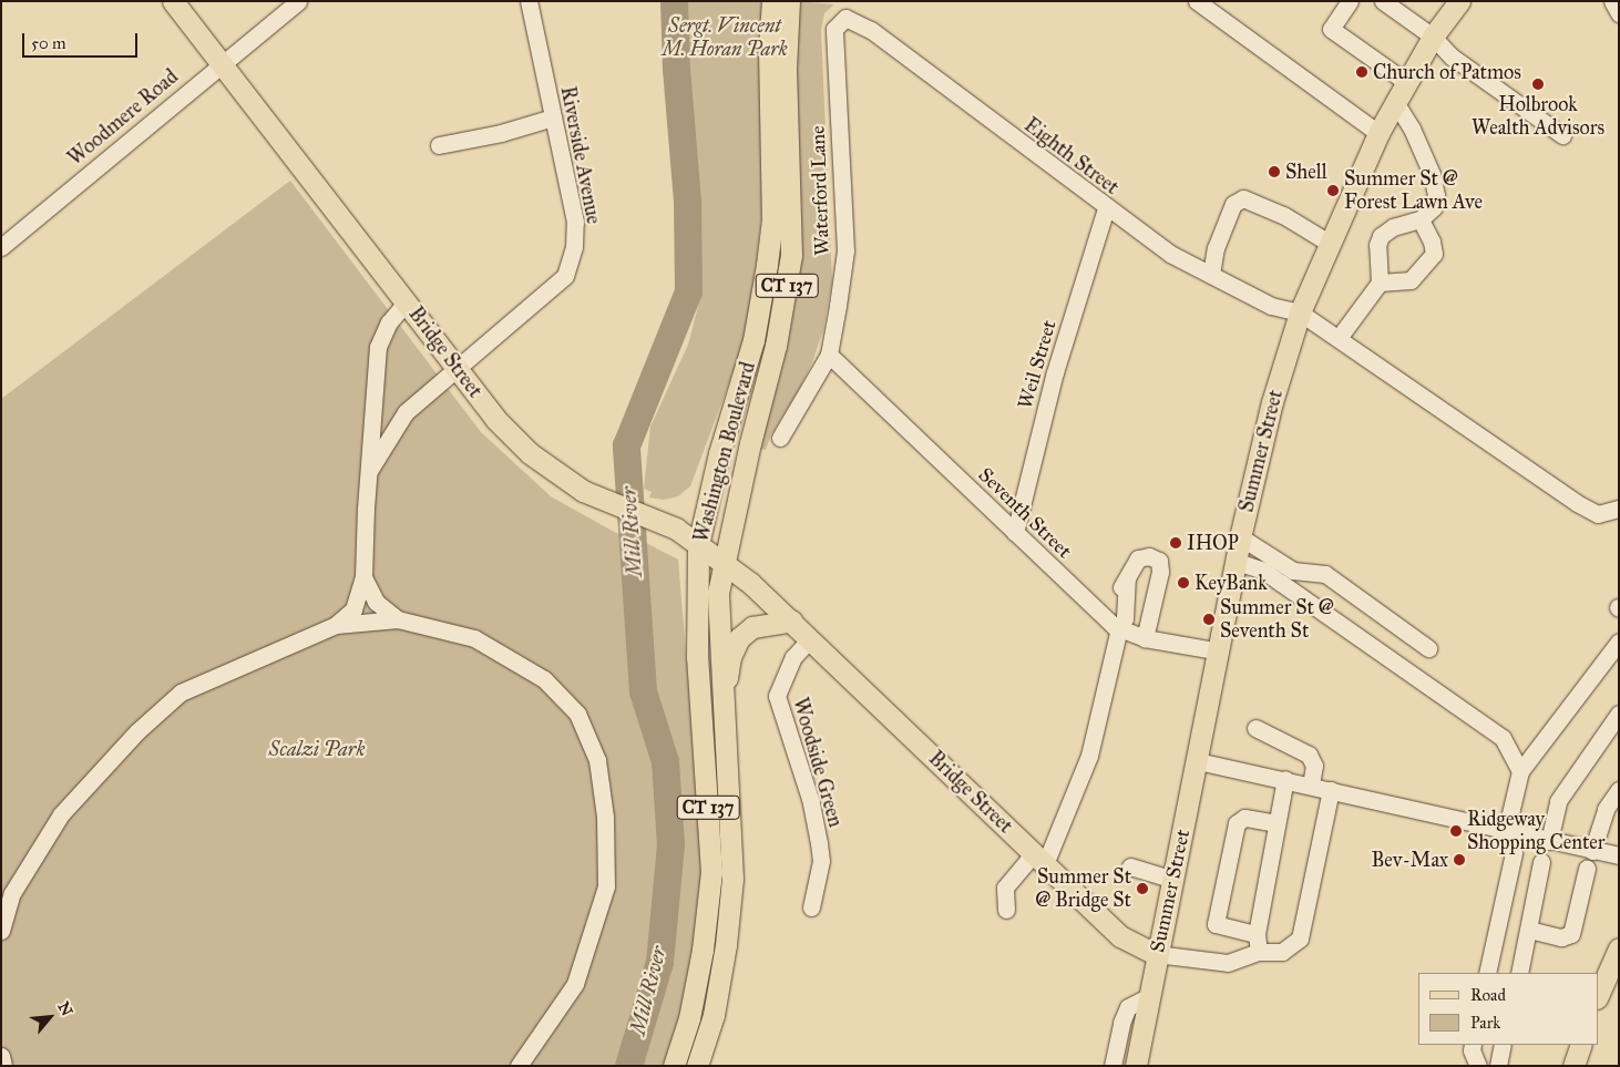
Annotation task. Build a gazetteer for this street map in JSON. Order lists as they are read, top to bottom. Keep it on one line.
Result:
{"streets":{"main road":["CT 137","Bridge Street","Summer Street","Washington Boulevard"],"street":["Woodmere Road","Riverside Avenue","Eighth Street","Waterford Lane","Weil Street","Seventh Street","Woodside Green"]},"crossings":[["Woodmere Road","Bridge Street"],["Riverside Avenue","Bridge Street"],["Eighth Street","Waterford Lane"],["Eighth Street","Weil Street"],["Eighth Street","Summer Street"],["Waterford Lane","Seventh Street"],["Bridge Street","Summer Street"],["Bridge Street","Washington Boulevard"],["Bridge Street","Woodside Green"],["Weil Street","Seventh Street"],["Summer Street","Seventh Street"]],"water":["Mill River"],"parks":["Sergt. Vincent M. Horan Park","Scalzi Park"],"places":["Church of Patmos","Holbrook Wealth Advisors","Shell","Summer St @ Forest Lawn Ave","IHOP","KeyBank","Summer St @ Seventh St","Ridgeway Shopping Center","Bev-Max","Summer St @ Bridge St"],"legend":["Road","Park"],"scale_bar":"50 m","north":"top right"}
